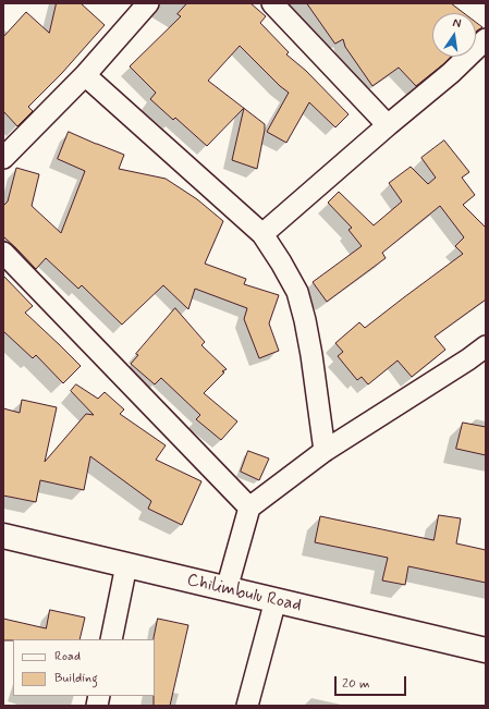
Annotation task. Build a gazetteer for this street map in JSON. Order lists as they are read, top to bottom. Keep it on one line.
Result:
{"streets":{"main road":["Chilimbulu Road"]},"legend":["Road","Building"],"scale_bar":"20 m","north":"top"}
